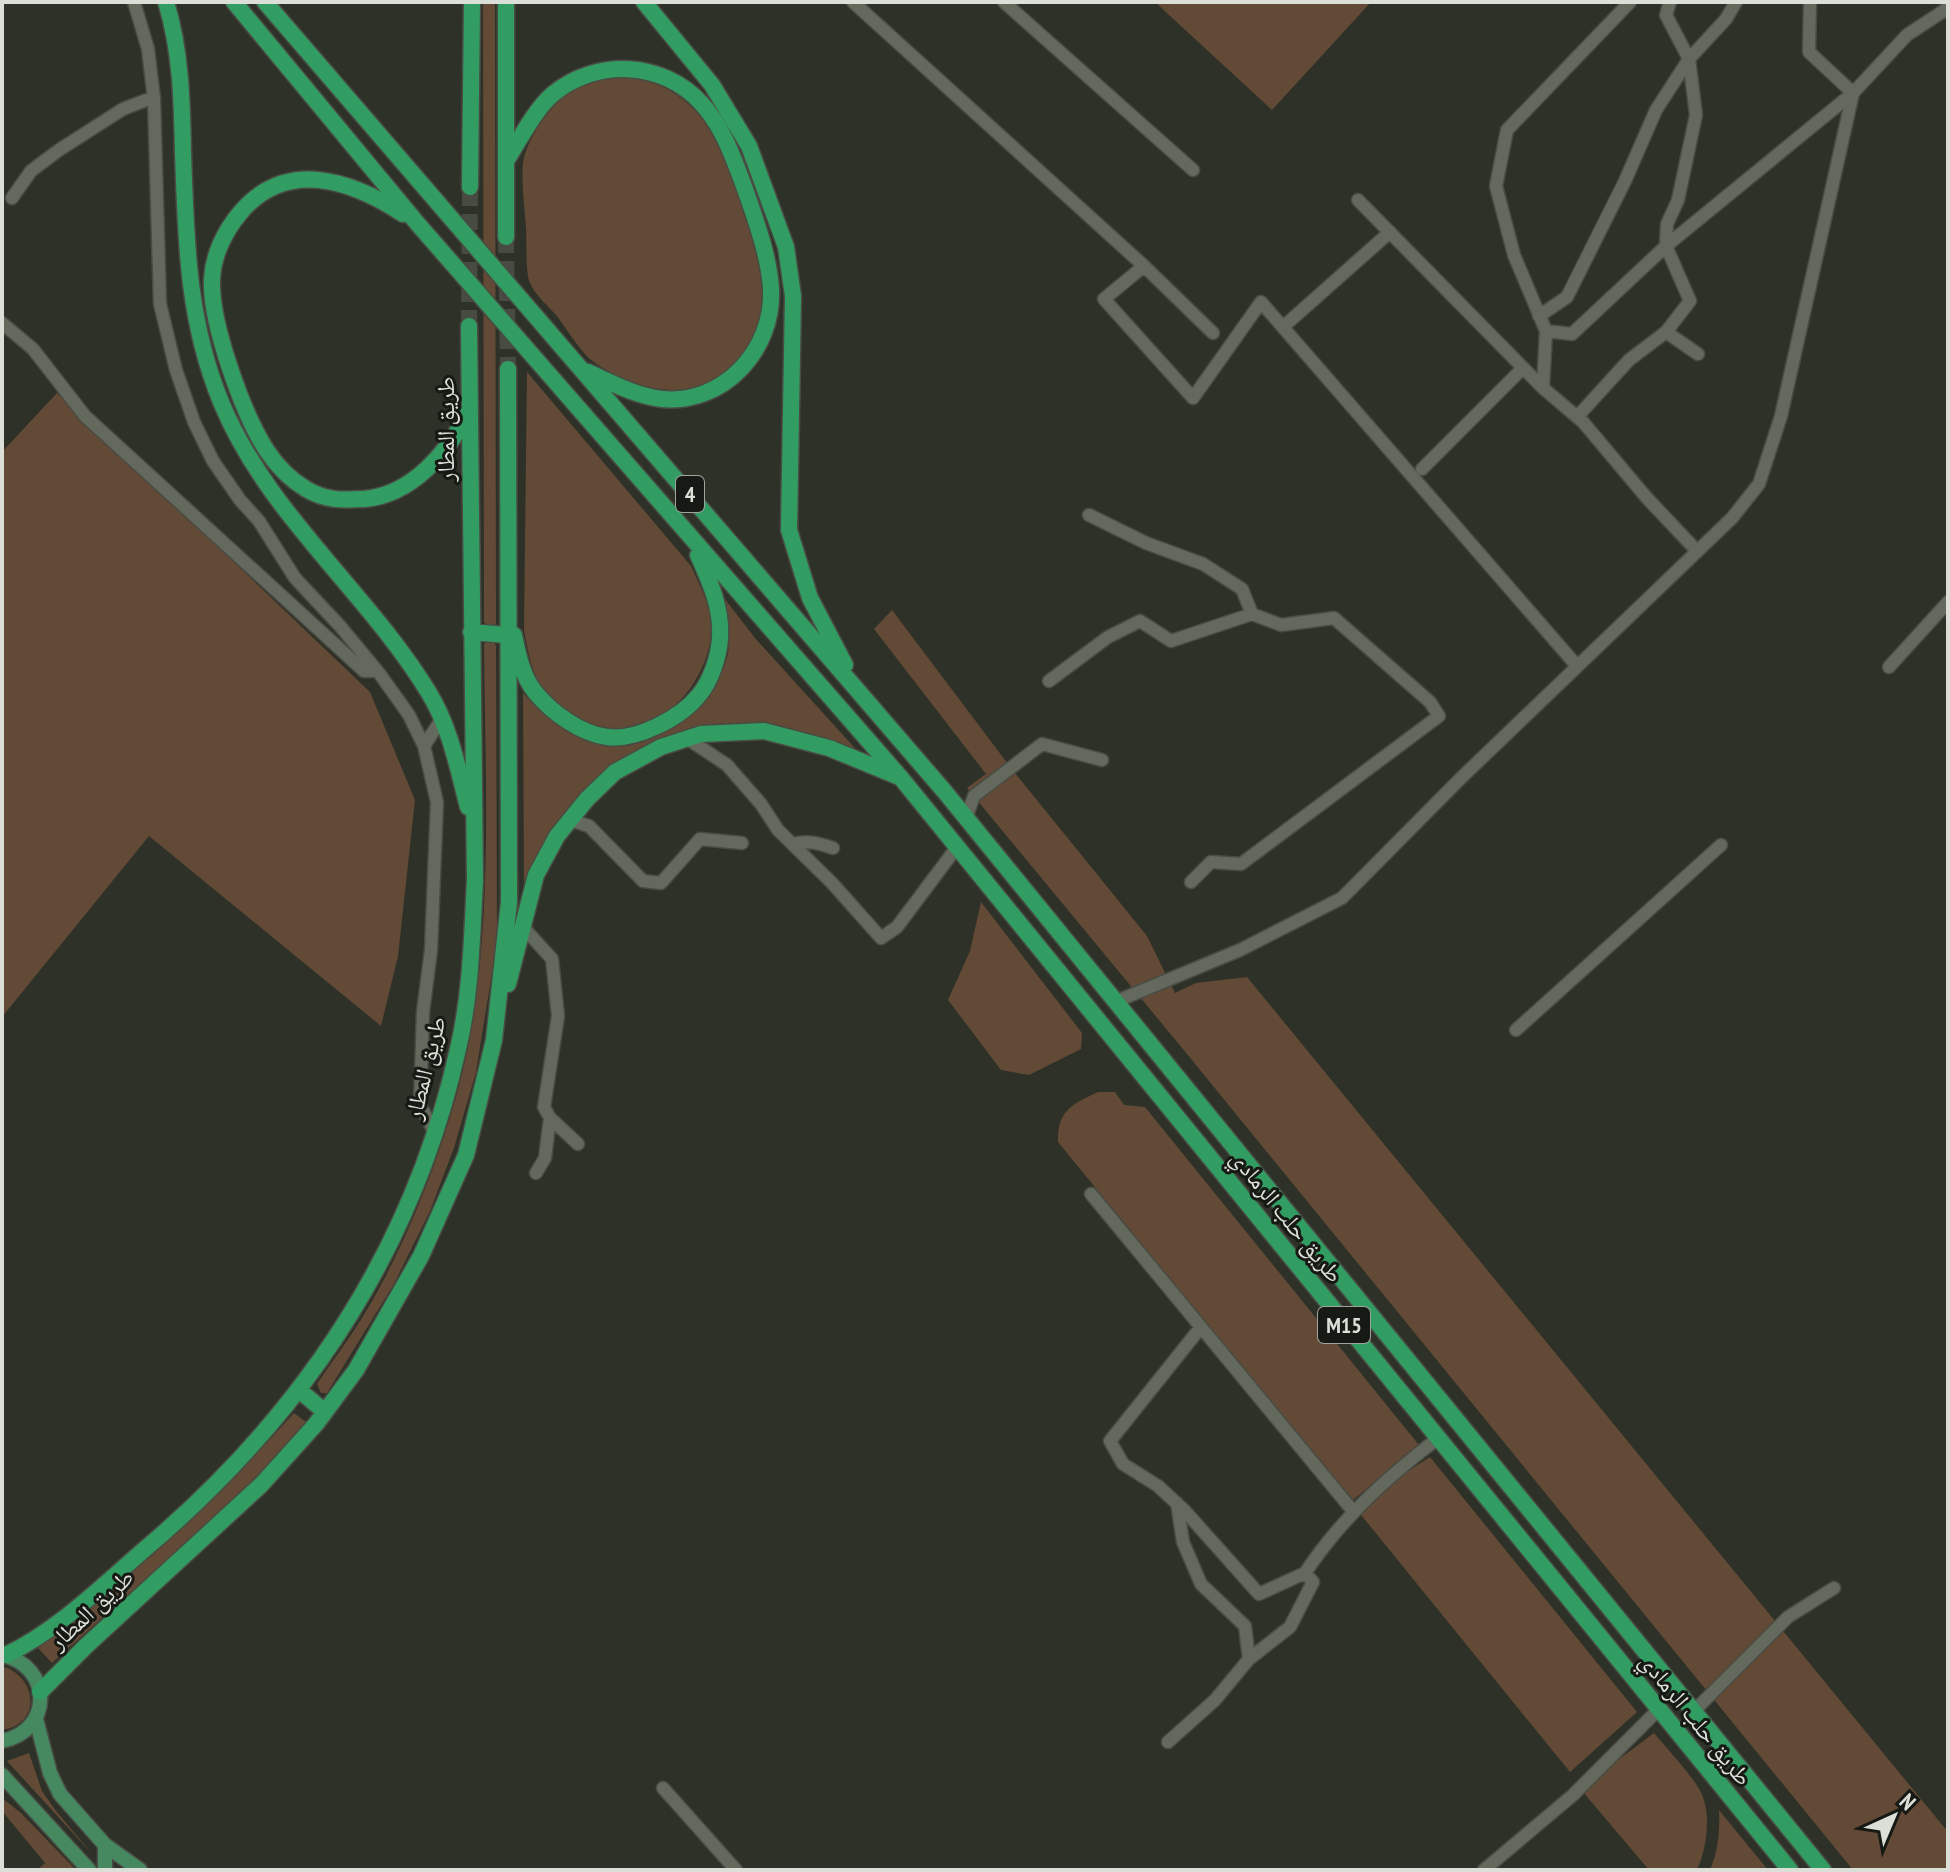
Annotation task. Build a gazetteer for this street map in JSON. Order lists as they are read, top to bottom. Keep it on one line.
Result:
{"streets":{"highway":["طريق المطار","4","طريق حلب الرمادي","M15"]},"crossings":[["4","طريق حلب الرمادي"]],"north":"top right"}
